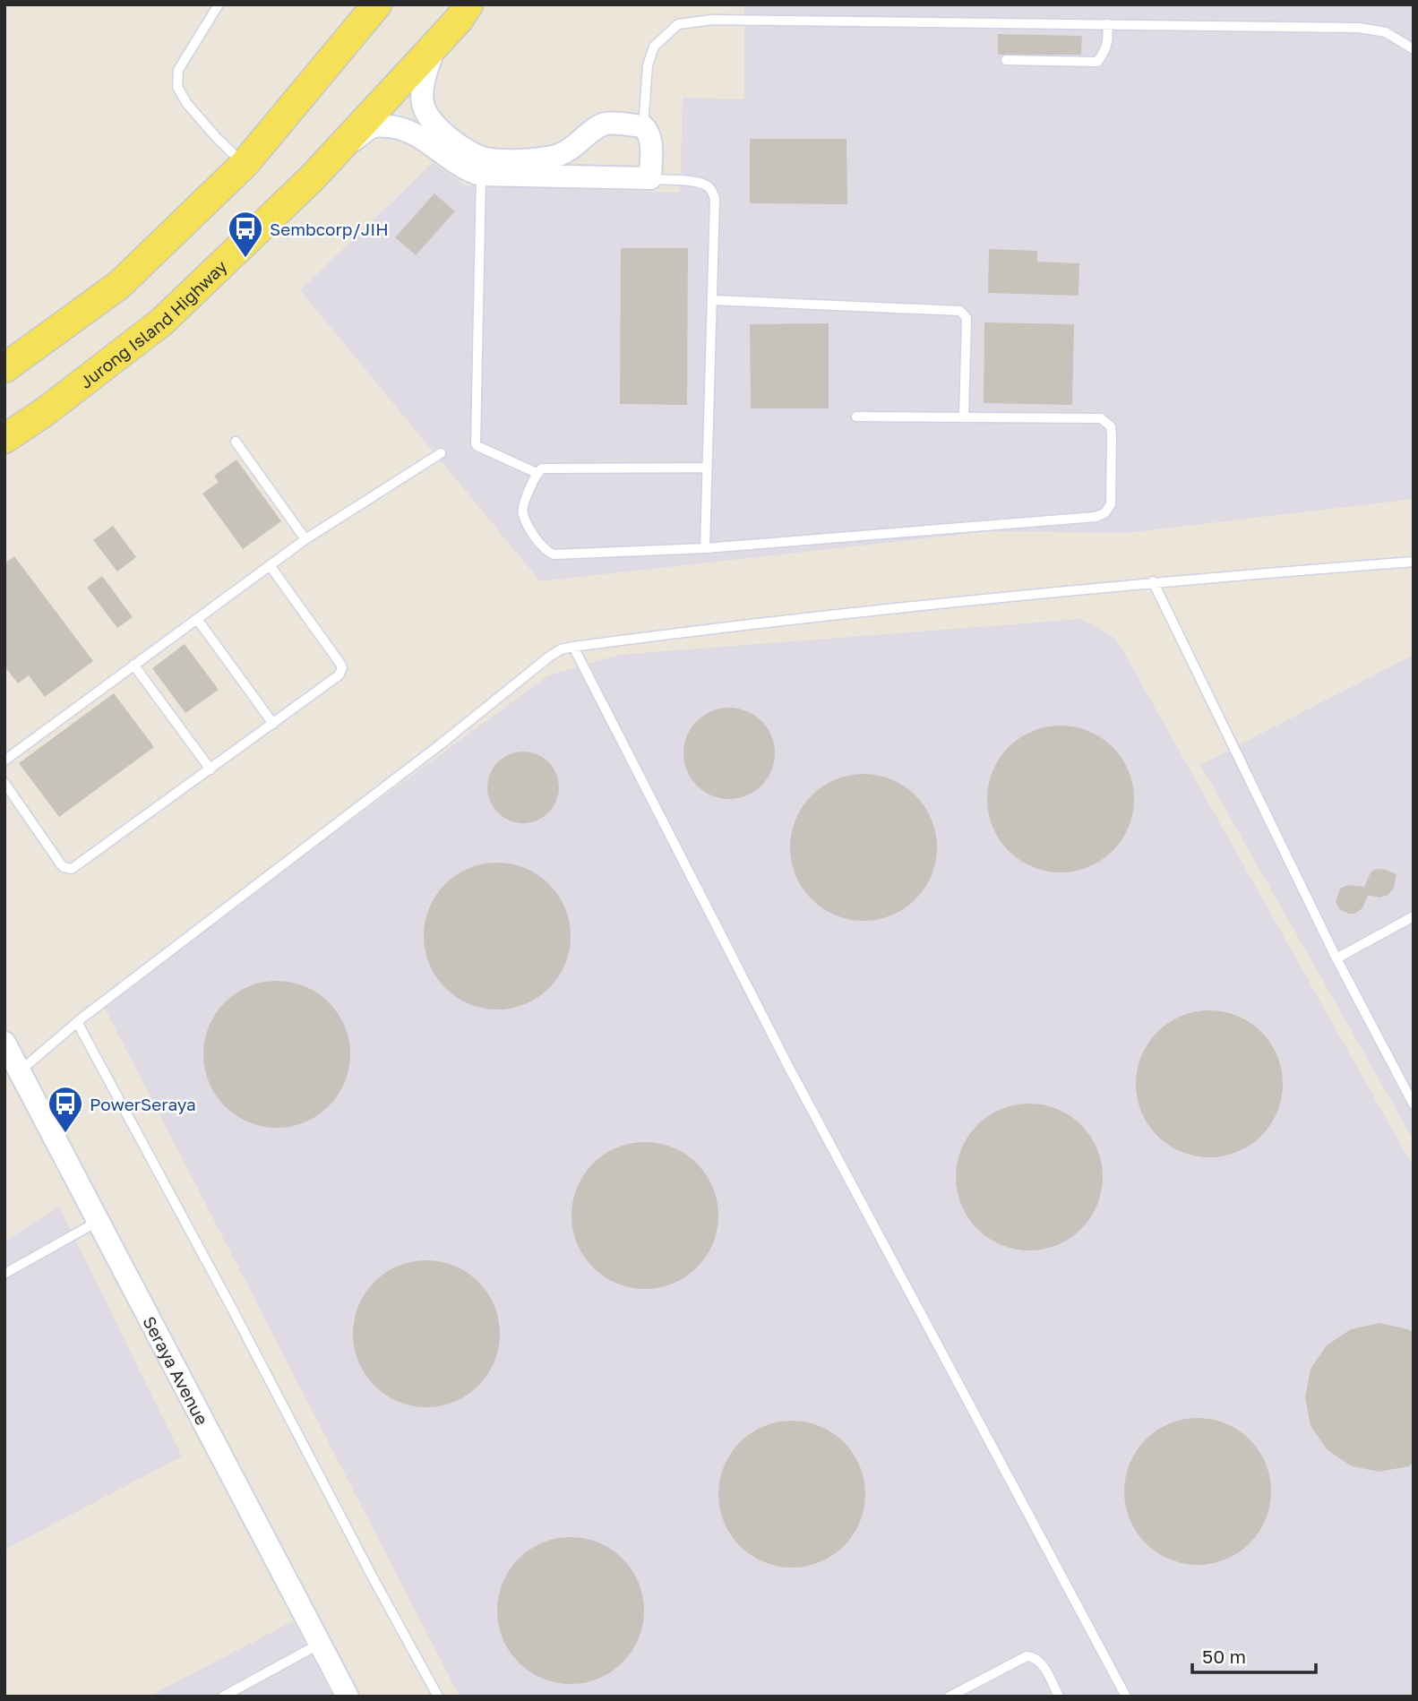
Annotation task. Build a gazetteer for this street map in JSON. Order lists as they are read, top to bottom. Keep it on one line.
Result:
{"streets":{"main road":["Jurong Island Highway"],"street":["Seraya Avenue"]},"places":{"bus stop":["Sembcorp/JIH","PowerSeraya"]},"scale_bar":"50 m"}
